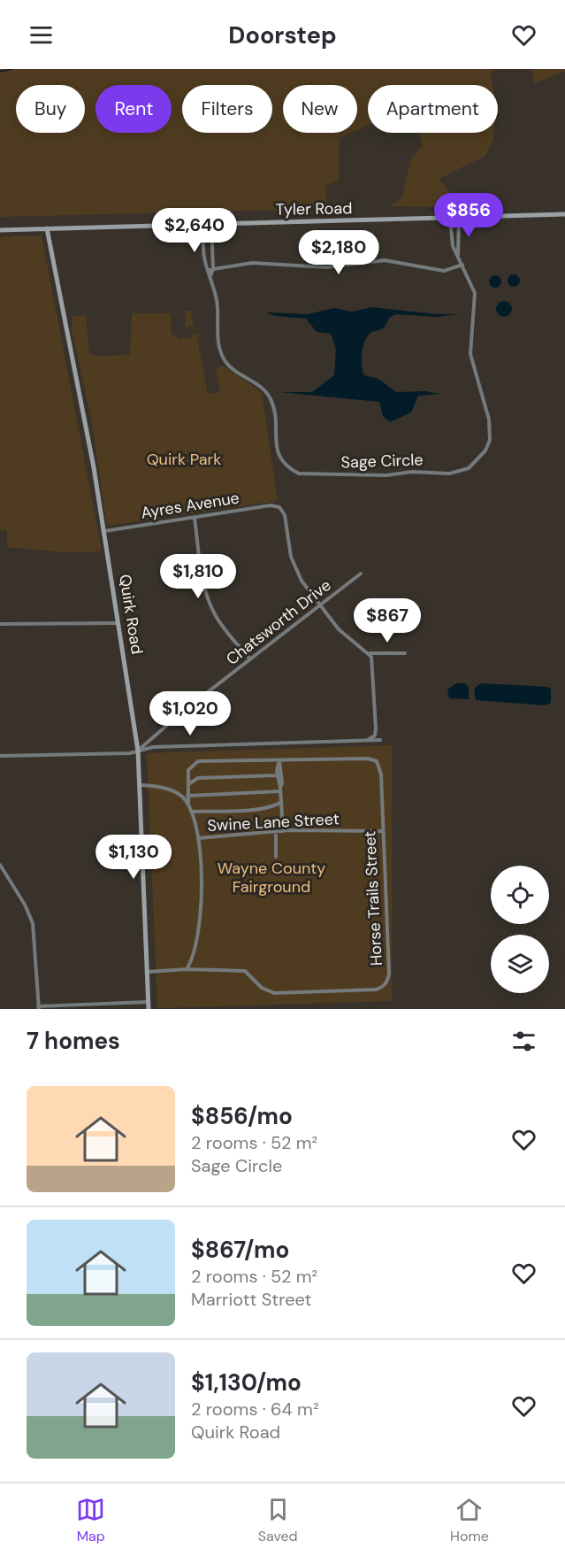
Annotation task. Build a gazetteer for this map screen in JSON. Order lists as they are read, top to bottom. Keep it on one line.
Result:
{"streets":{"street":["Tyler Road","Sage Circle","Ayres Avenue","Quirk Road","Chatsworth Drive","Swine Lane Street","Horse Trails Street"]},"crossings":[["Tyler Road","Sage Circle"],["Tyler Road","Quirk Road"],["Ayres Avenue","Quirk Road"],["Ayres Avenue","Chatsworth Drive"],["Quirk Road","Chatsworth Drive"],["Swine Lane Street","Horse Trails Street"]],"parks":["Quirk Park","Wayne County Fairground"],"page":{"header":"Doorstep","chip":["Buy","Rent","Filters","New","Apartment"],"price":["$856","$2,640","$2,180","$1,810","$867","$1,020","$1,130"],"heading":"7 homes","list":[{"name":"$856/mo","note":"2 rooms · 52 m² · Sage Circle"},{"name":"$867/mo","note":"2 rooms · 52 m² · Marriott Street"},{"name":"$1,130/mo","note":"2 rooms · 64 m² · Quirk Road"}],"tabs":["Map","Saved","Home"]}}
